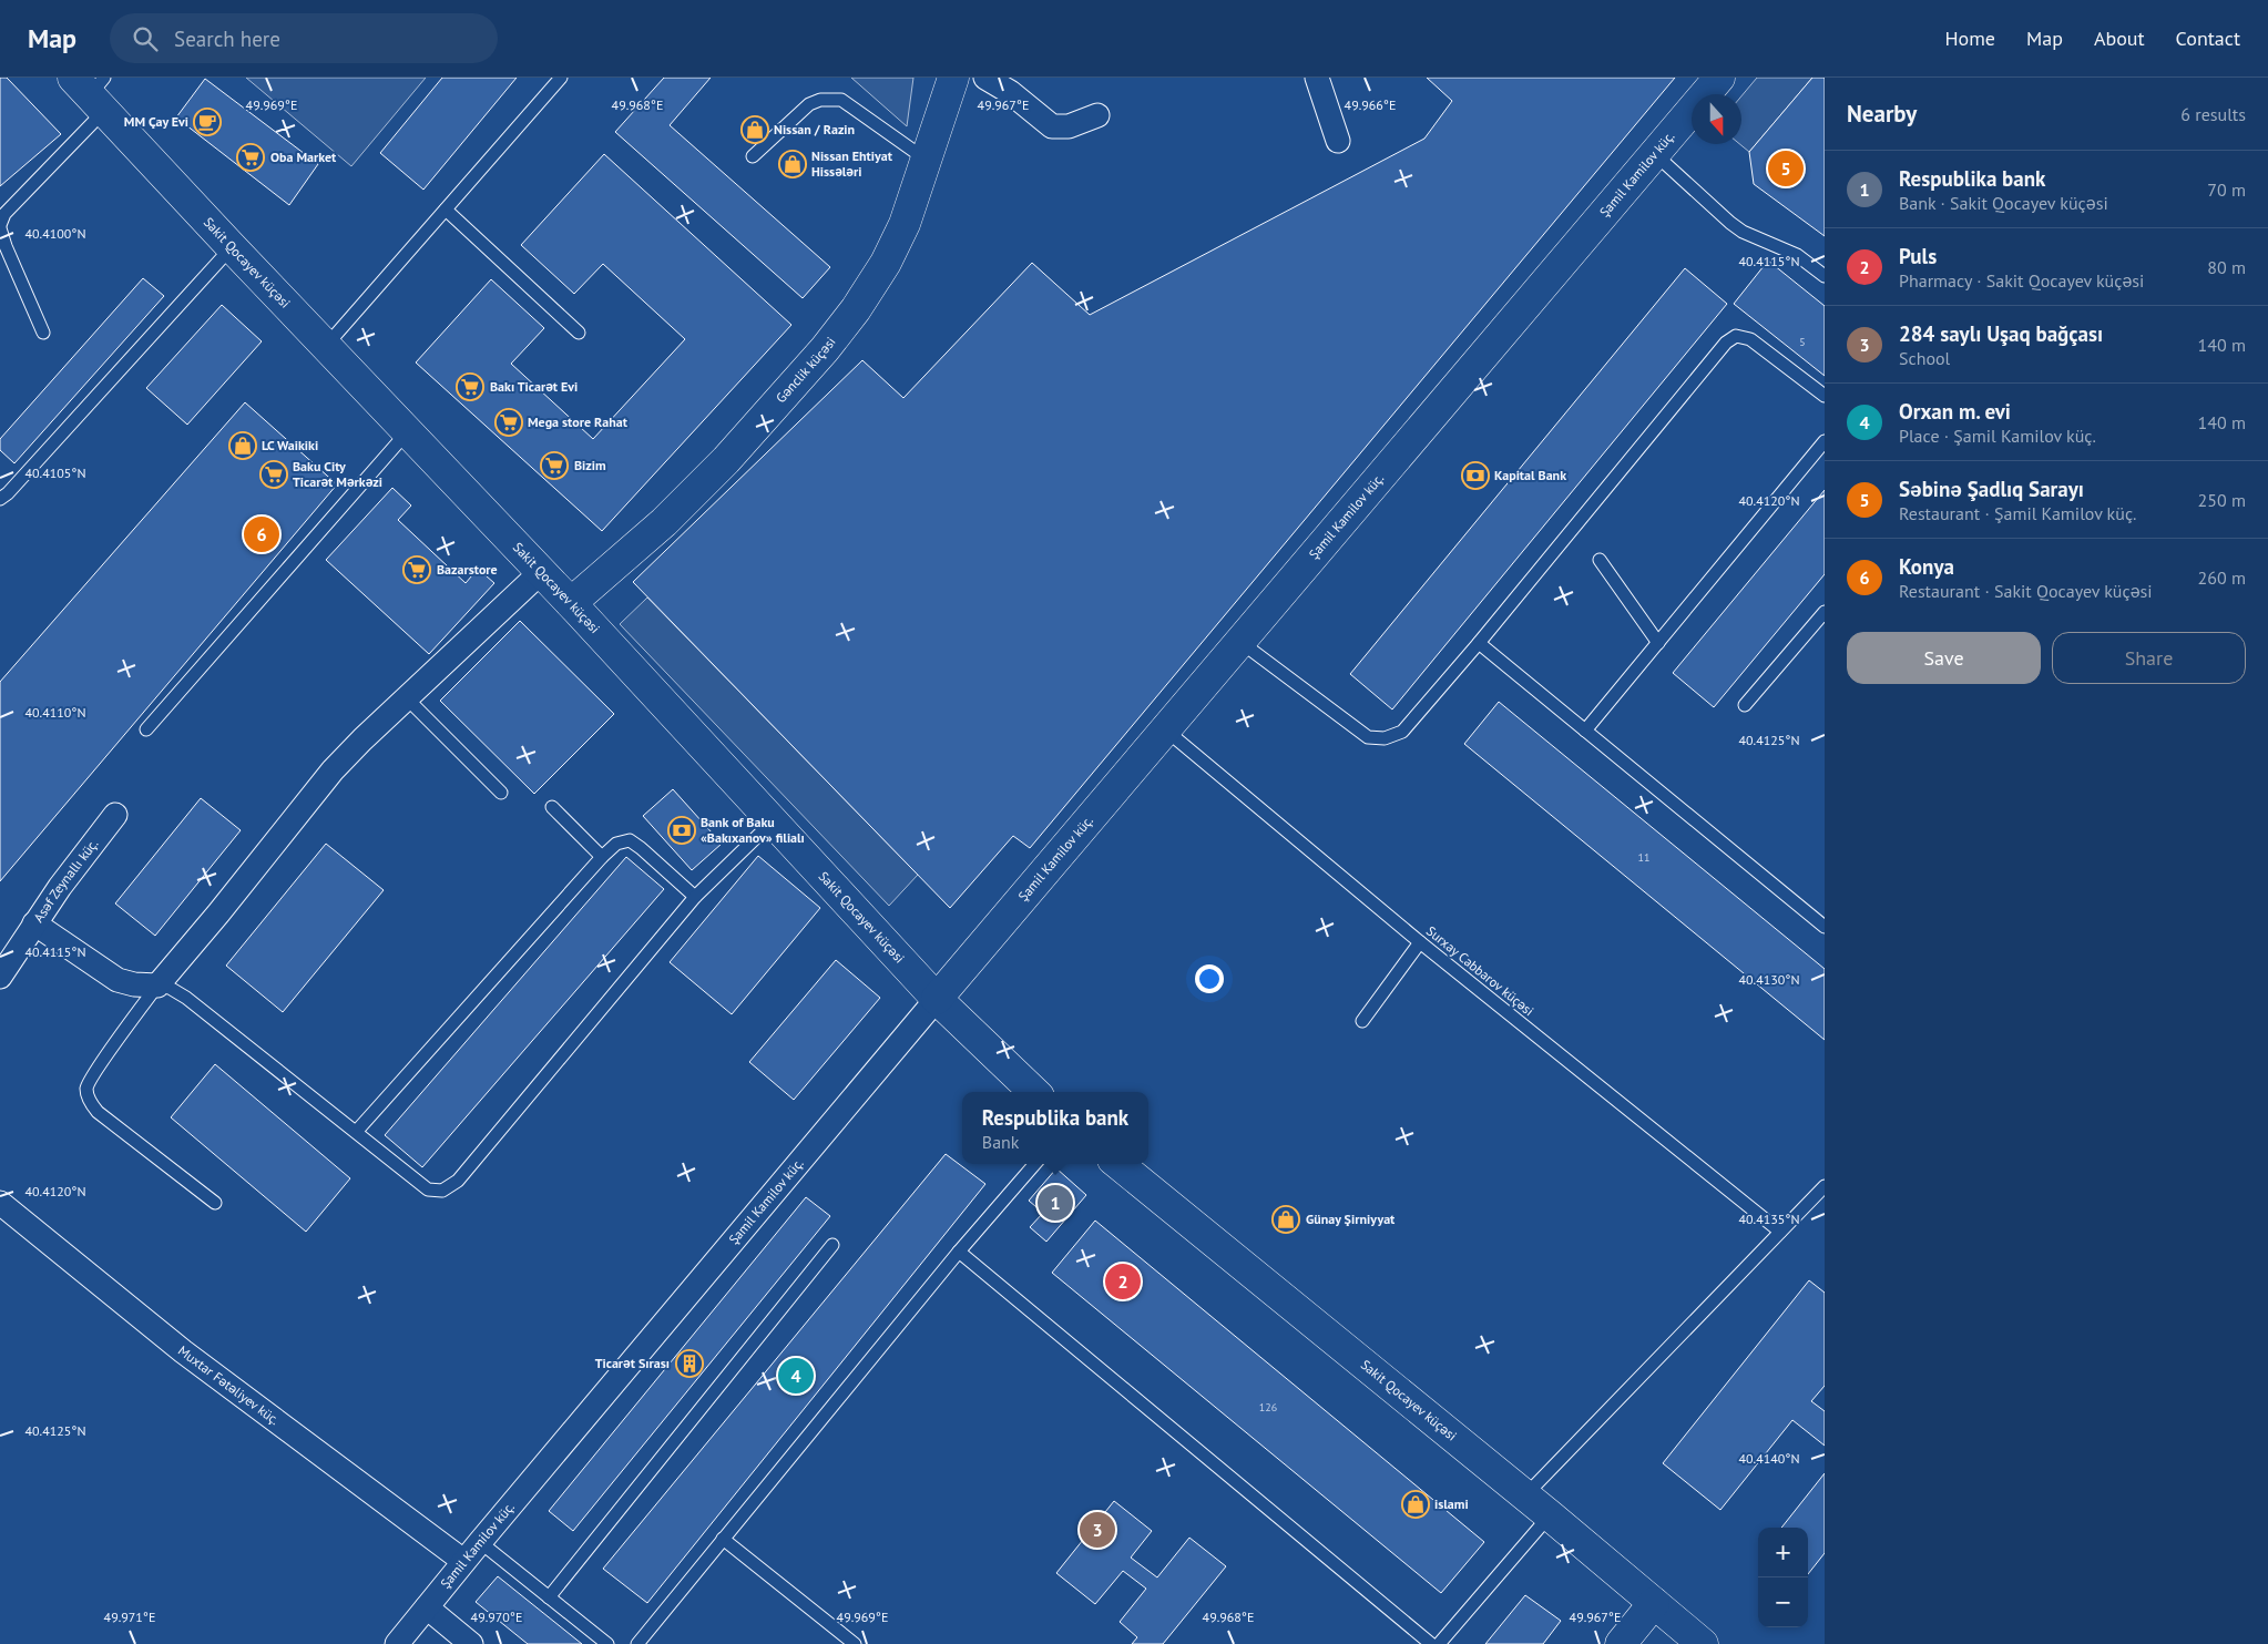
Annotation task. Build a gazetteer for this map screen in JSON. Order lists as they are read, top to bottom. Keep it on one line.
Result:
{"streets":{"street":["Şamil Kamilov küç.","Sakit Qocayev küçəsi","Gənclik küçəsi","Asəf Zeynallı küç.","Muxtar Fətəliyev küç."],"lane":["Surxay Cabbarov küçəsi"]},"crossings":[["Şamil Kamilov küç.","Sakit Qocayev küçəsi"],["Şamil Kamilov küç.","Surxay Cabbarov küçəsi"],["Şamil Kamilov küç.","Muxtar Fətəliyev küç."],["Sakit Qocayev küçəsi","Gənclik küçəsi"]],"places":{"cafe":["MM Çay Evi"],"shop":["Nissan / Razin","Nissan Ehtiyat Hissələri","LC Waikiki","Günay Şirniyyat","islami"],"supermarket":["Oba Market","Bakı Ticarət Evi","Mega store Rahat","Bizim","Baku City Ticarət Mərkəzi","Bazarstore"],"bank":["Kapital Bank","Bank of Baku «Bakıxanov» filialı"],"building":["Ticarət Sırası"]},"house_numbers":["5","11","126"],"north":"bottom","page":{"header":"Map","search":"Search here","nav":["Home","Map","About","Contact"],"heading":["Nearby","6 results"],"pins":["5","6","1","2","4","3"],"list":[{"mark":"1","name":"Respublika bank","note":"Bank · Sakit Qocayev küçəsi","value":"70 m"},{"mark":"2","name":"Puls","note":"Pharmacy · Sakit Qocayev küçəsi","value":"80 m"},{"mark":"3","name":"284 saylı Uşaq bağçası","note":"School","value":"140 m"},{"mark":"4","name":"Orxan m. evi","note":"Place · Şamil Kamilov küç.","value":"140 m"},{"mark":"5","name":"Səbinə Şadlıq Sarayı","note":"Restaurant · Şamil Kamilov küç.","value":"250 m"},{"mark":"6","name":"Konya","note":"Restaurant · Sakit Qocayev küçəsi","value":"260 m"}],"buttons":["Save","Share"],"popup":["Respublika bank","Bank"],"map_buttons":["+","−"]},"coordinates":["49.969°E","49.968°E","49.967°E","49.966°E","40.4100°N","40.4115°N","40.4105°N","40.4120°N","40.4110°N","40.4125°N","40.4130°N","40.4135°N","40.4140°N","49.971°E","49.970°E"]}
